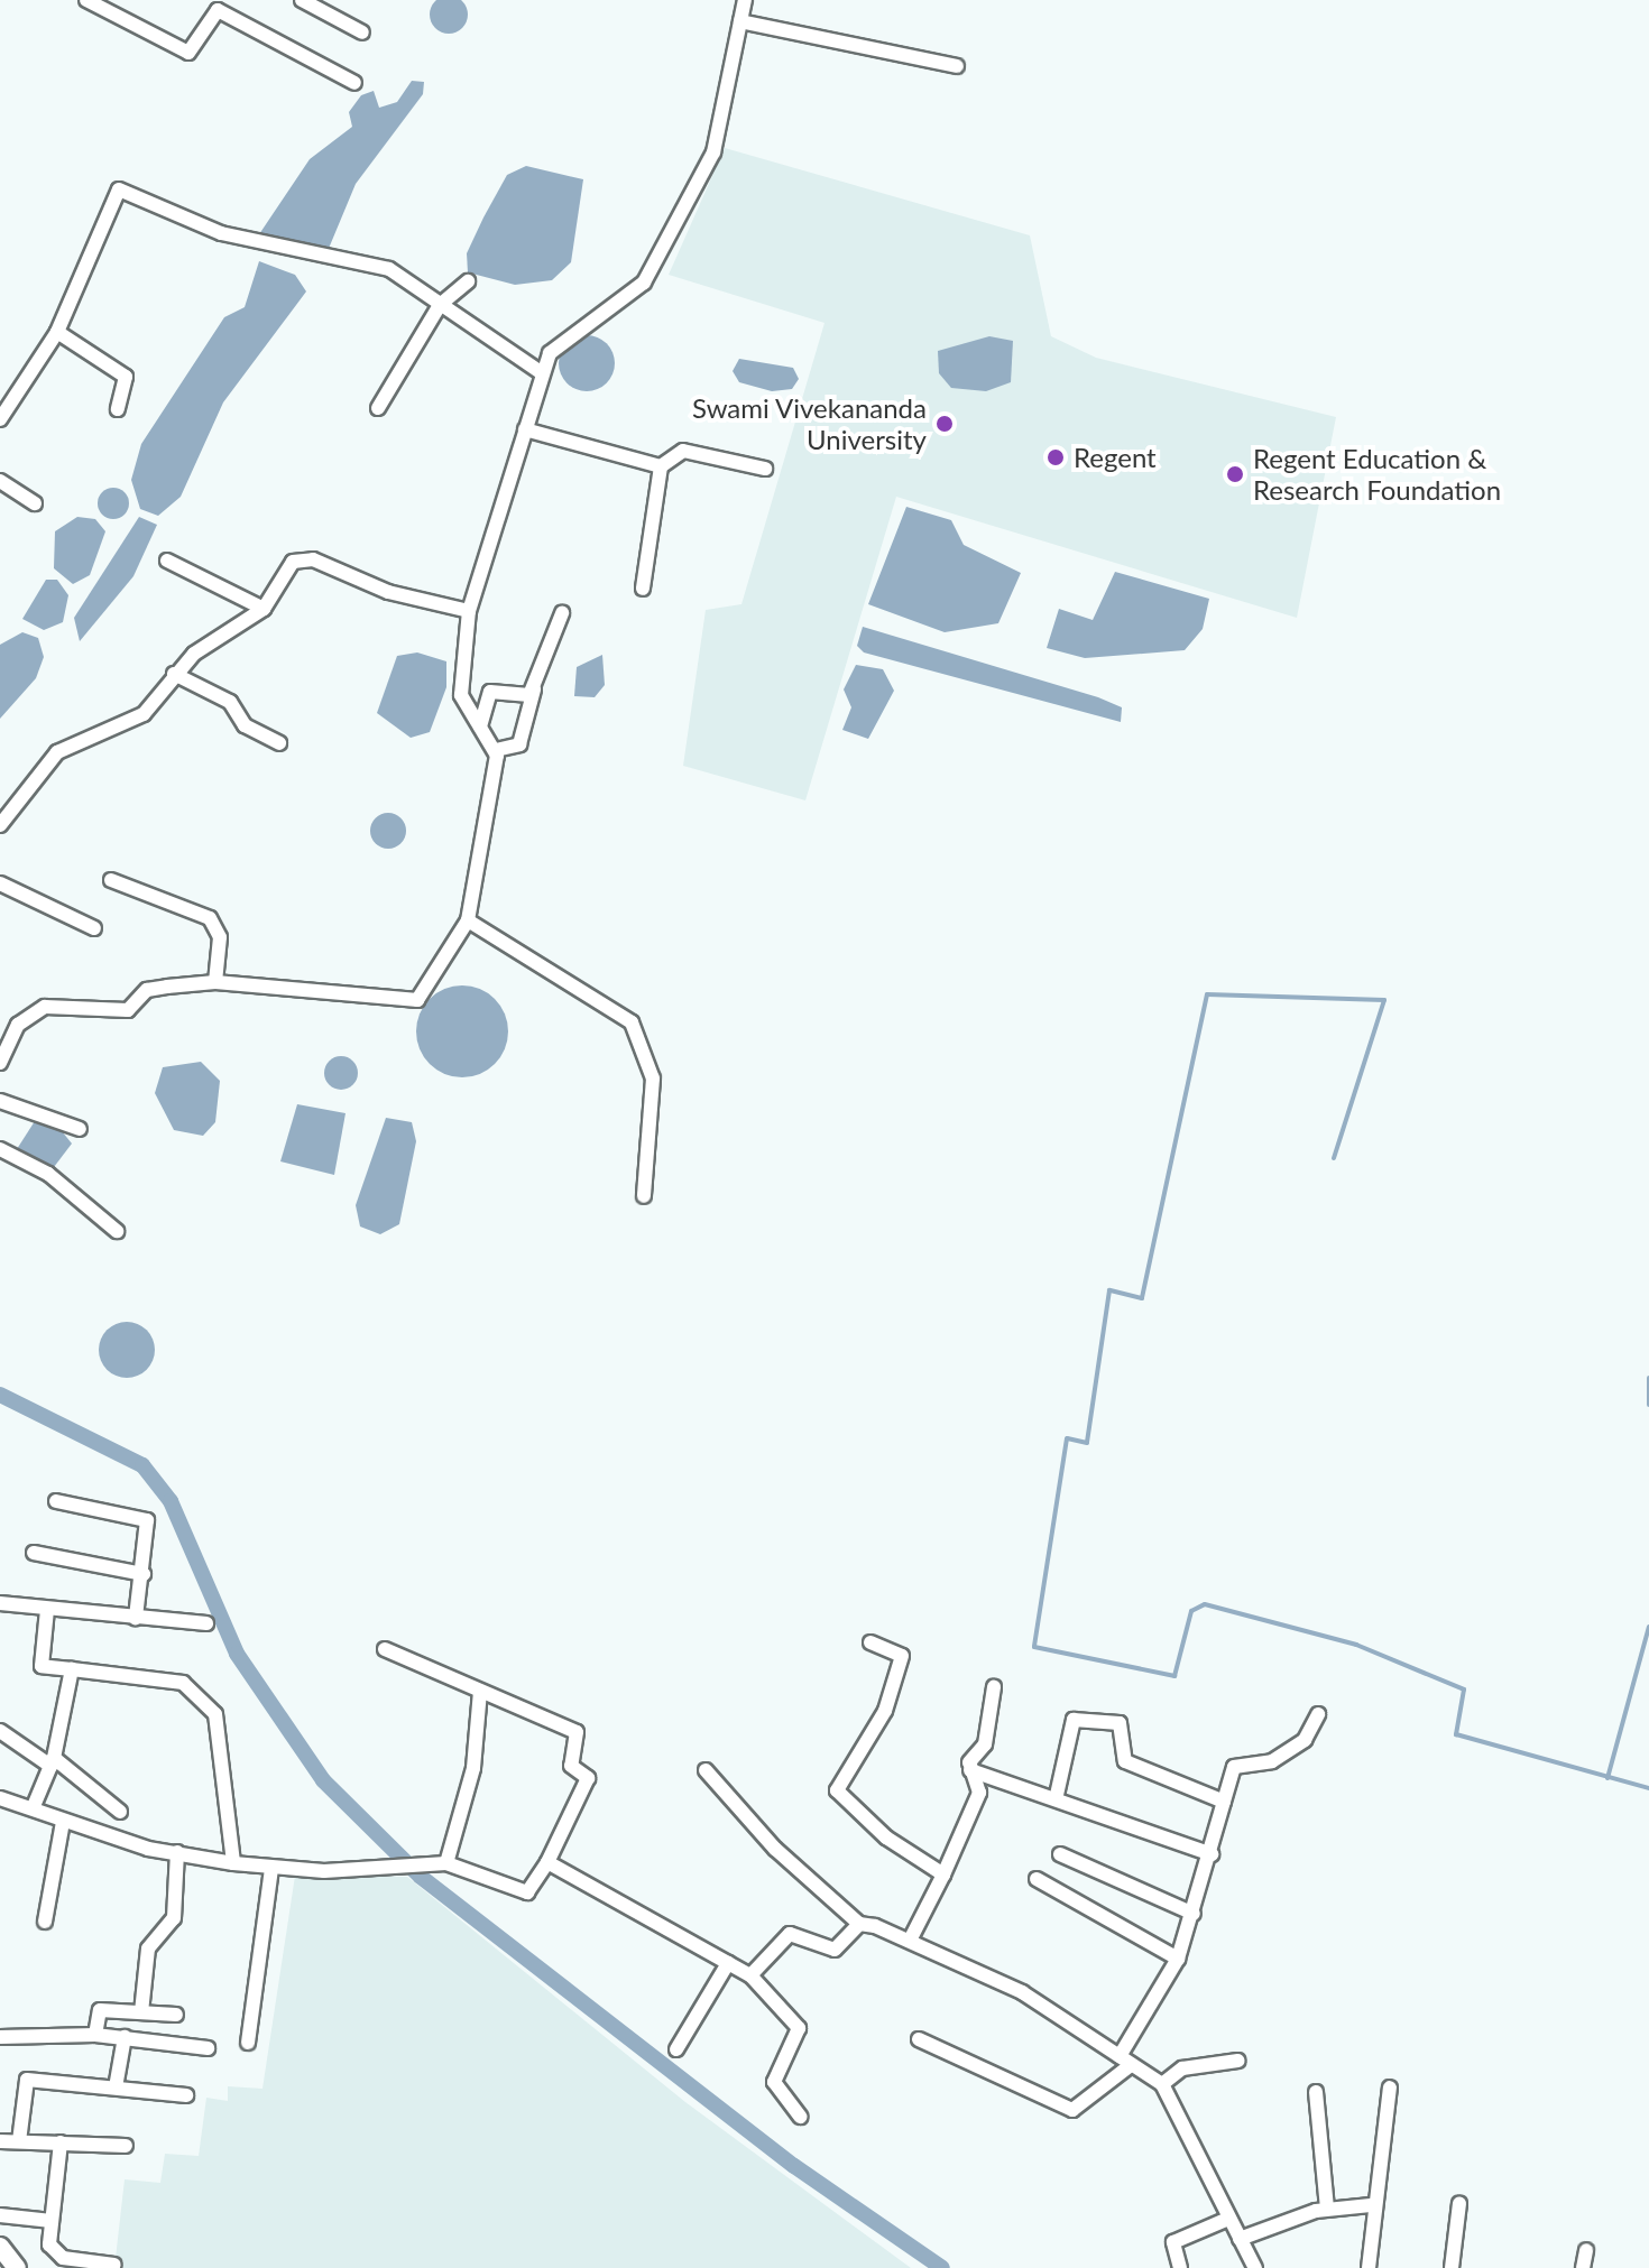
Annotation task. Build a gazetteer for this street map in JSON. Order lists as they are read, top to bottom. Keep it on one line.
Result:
{"places":["Swami Vivekananda University","Regent","Regent Education & Research Foundation"]}
